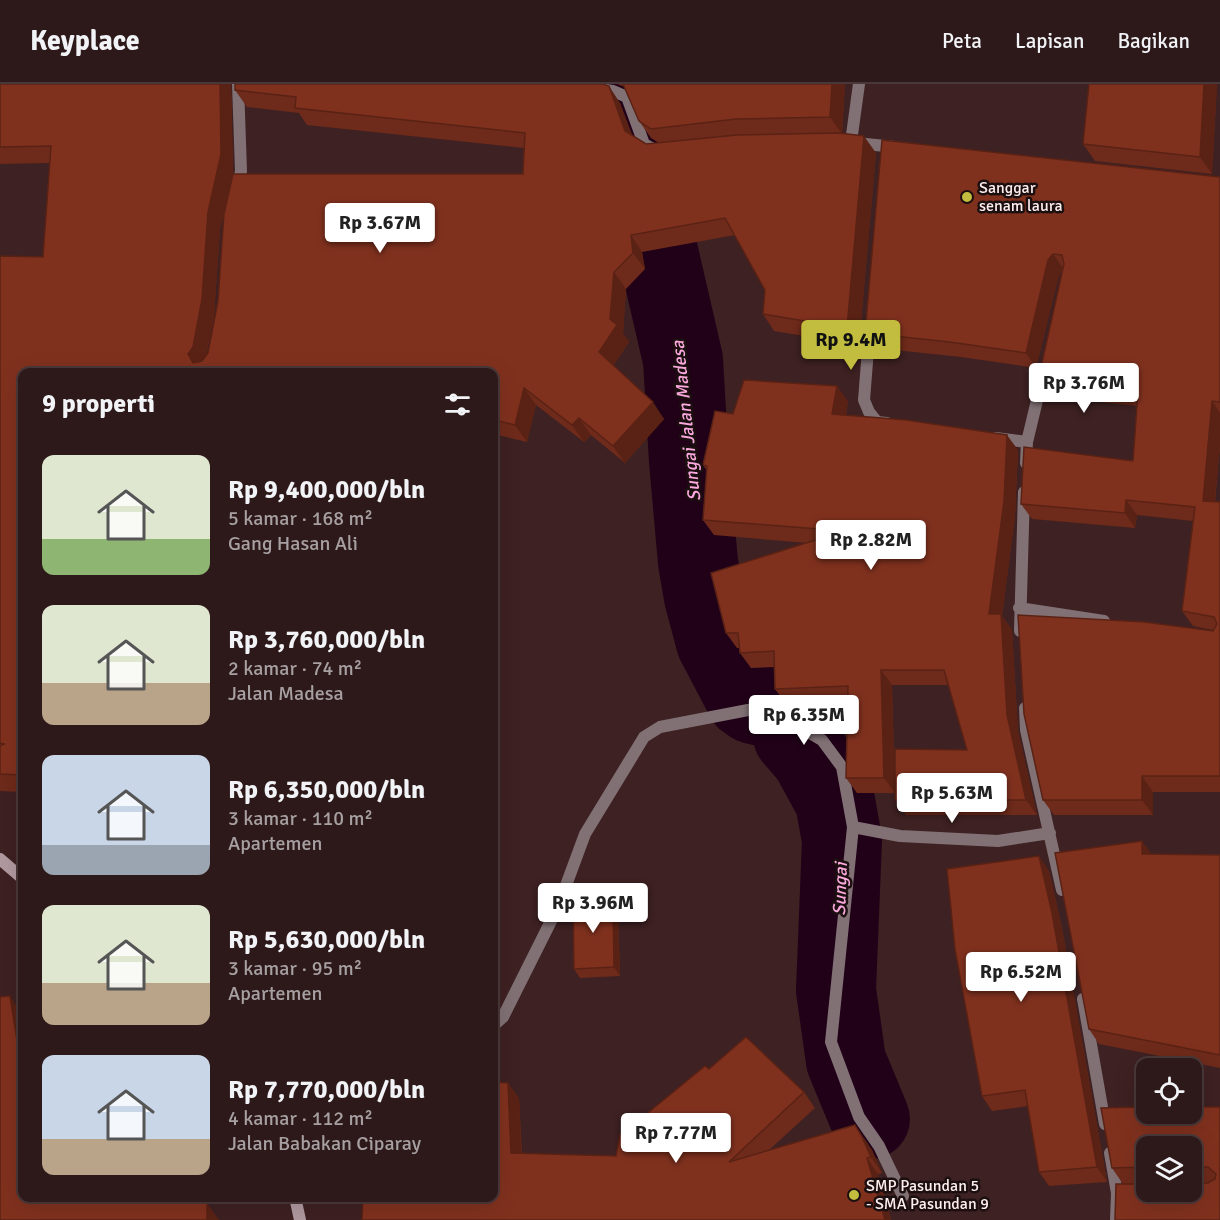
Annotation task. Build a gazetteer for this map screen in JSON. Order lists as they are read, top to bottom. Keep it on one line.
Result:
{"water":["Sungai Jalan Madesa","Sungai"],"places":["Sanggar senam laura","SMP Pasundan 5 - SMA Pasundan 9"],"page":{"header":"Keyplace","nav":["Peta","Lapisan","Bagikan"],"price":["Rp 3.67M","Rp 9.4M","Rp 3.76M","Rp 2.82M","Rp 6.35M","Rp 5.63M","Rp 3.96M","Rp 6.52M","Rp 7.77M"],"heading":"9 properti","list":[{"name":"Rp 9,400,000/bln","note":"5 kamar · 168 m² · Gang Hasan Ali"},{"name":"Rp 3,760,000/bln","note":"2 kamar · 74 m² · Jalan Madesa"},{"name":"Rp 6,350,000/bln","note":"3 kamar · 110 m² · Apartemen"},{"name":"Rp 5,630,000/bln","note":"3 kamar · 95 m² · Apartemen"},{"name":"Rp 7,770,000/bln","note":"4 kamar · 112 m² · Jalan Babakan Ciparay"}]}}
